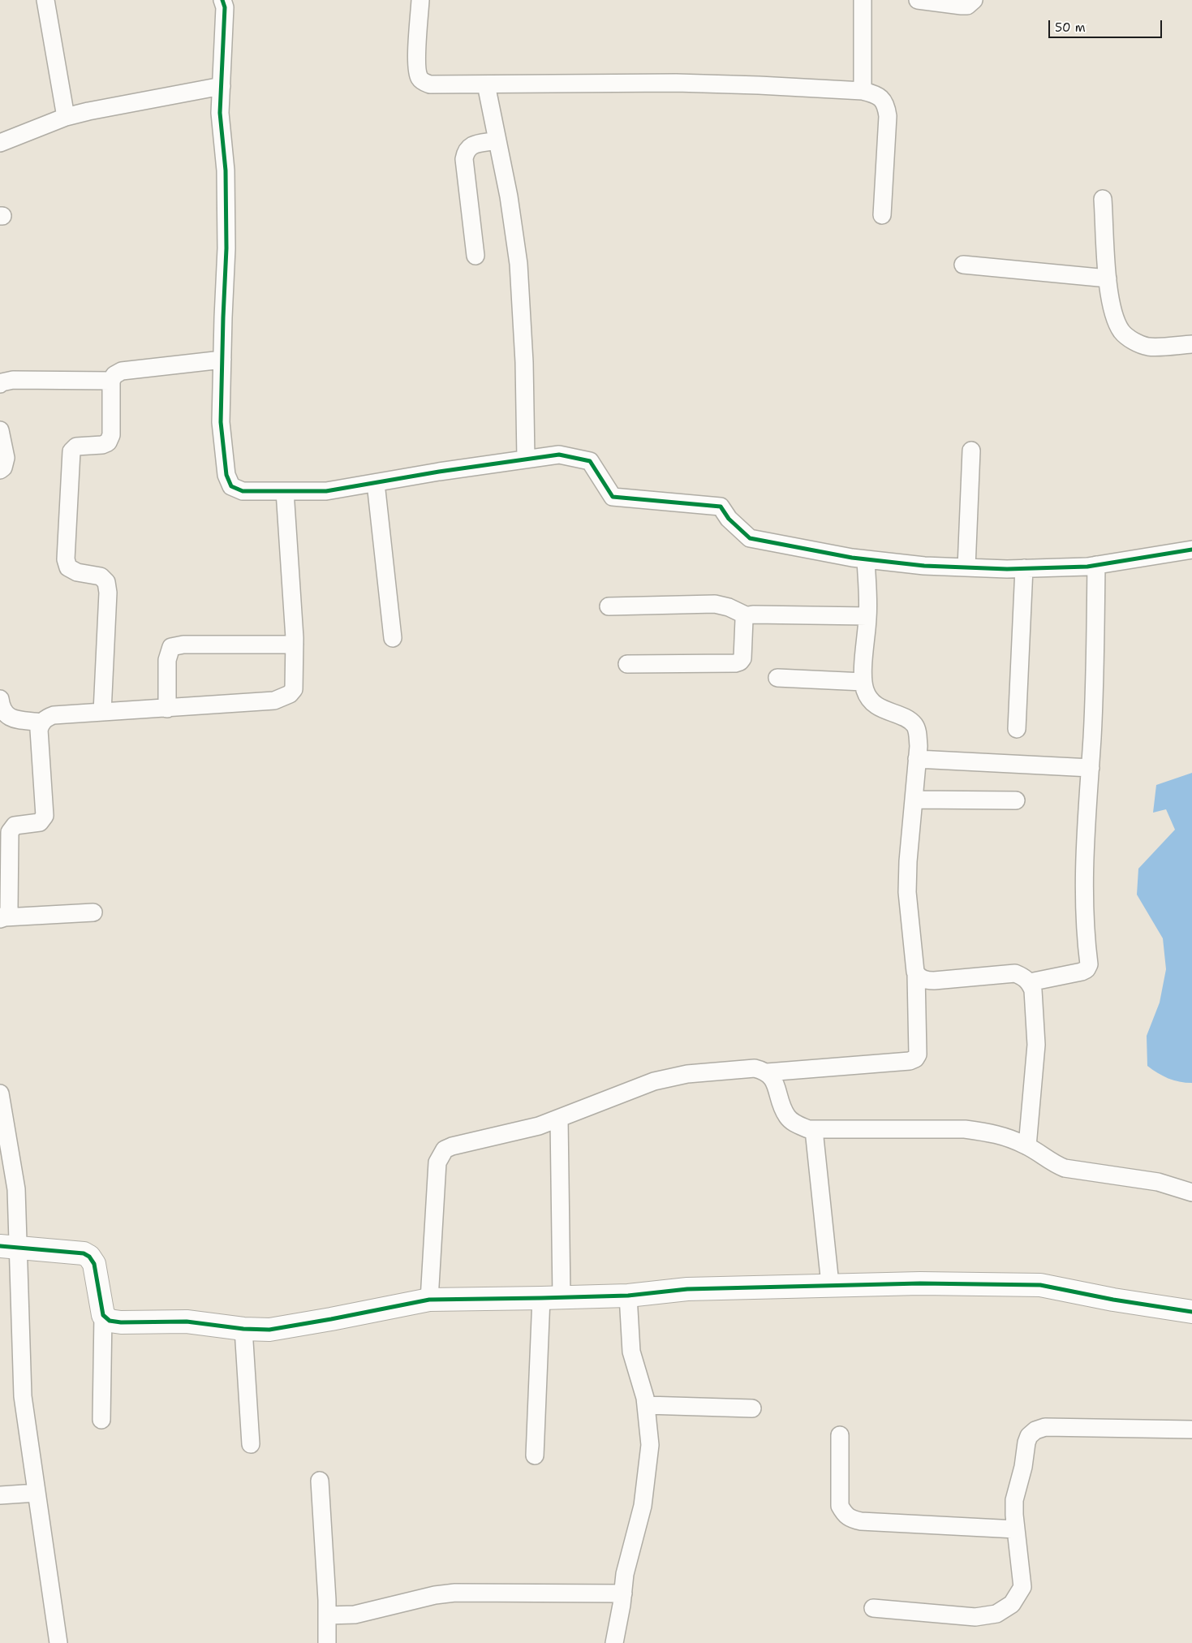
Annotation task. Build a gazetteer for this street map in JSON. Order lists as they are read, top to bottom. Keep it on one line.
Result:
{"scale_bar":"50 m"}
